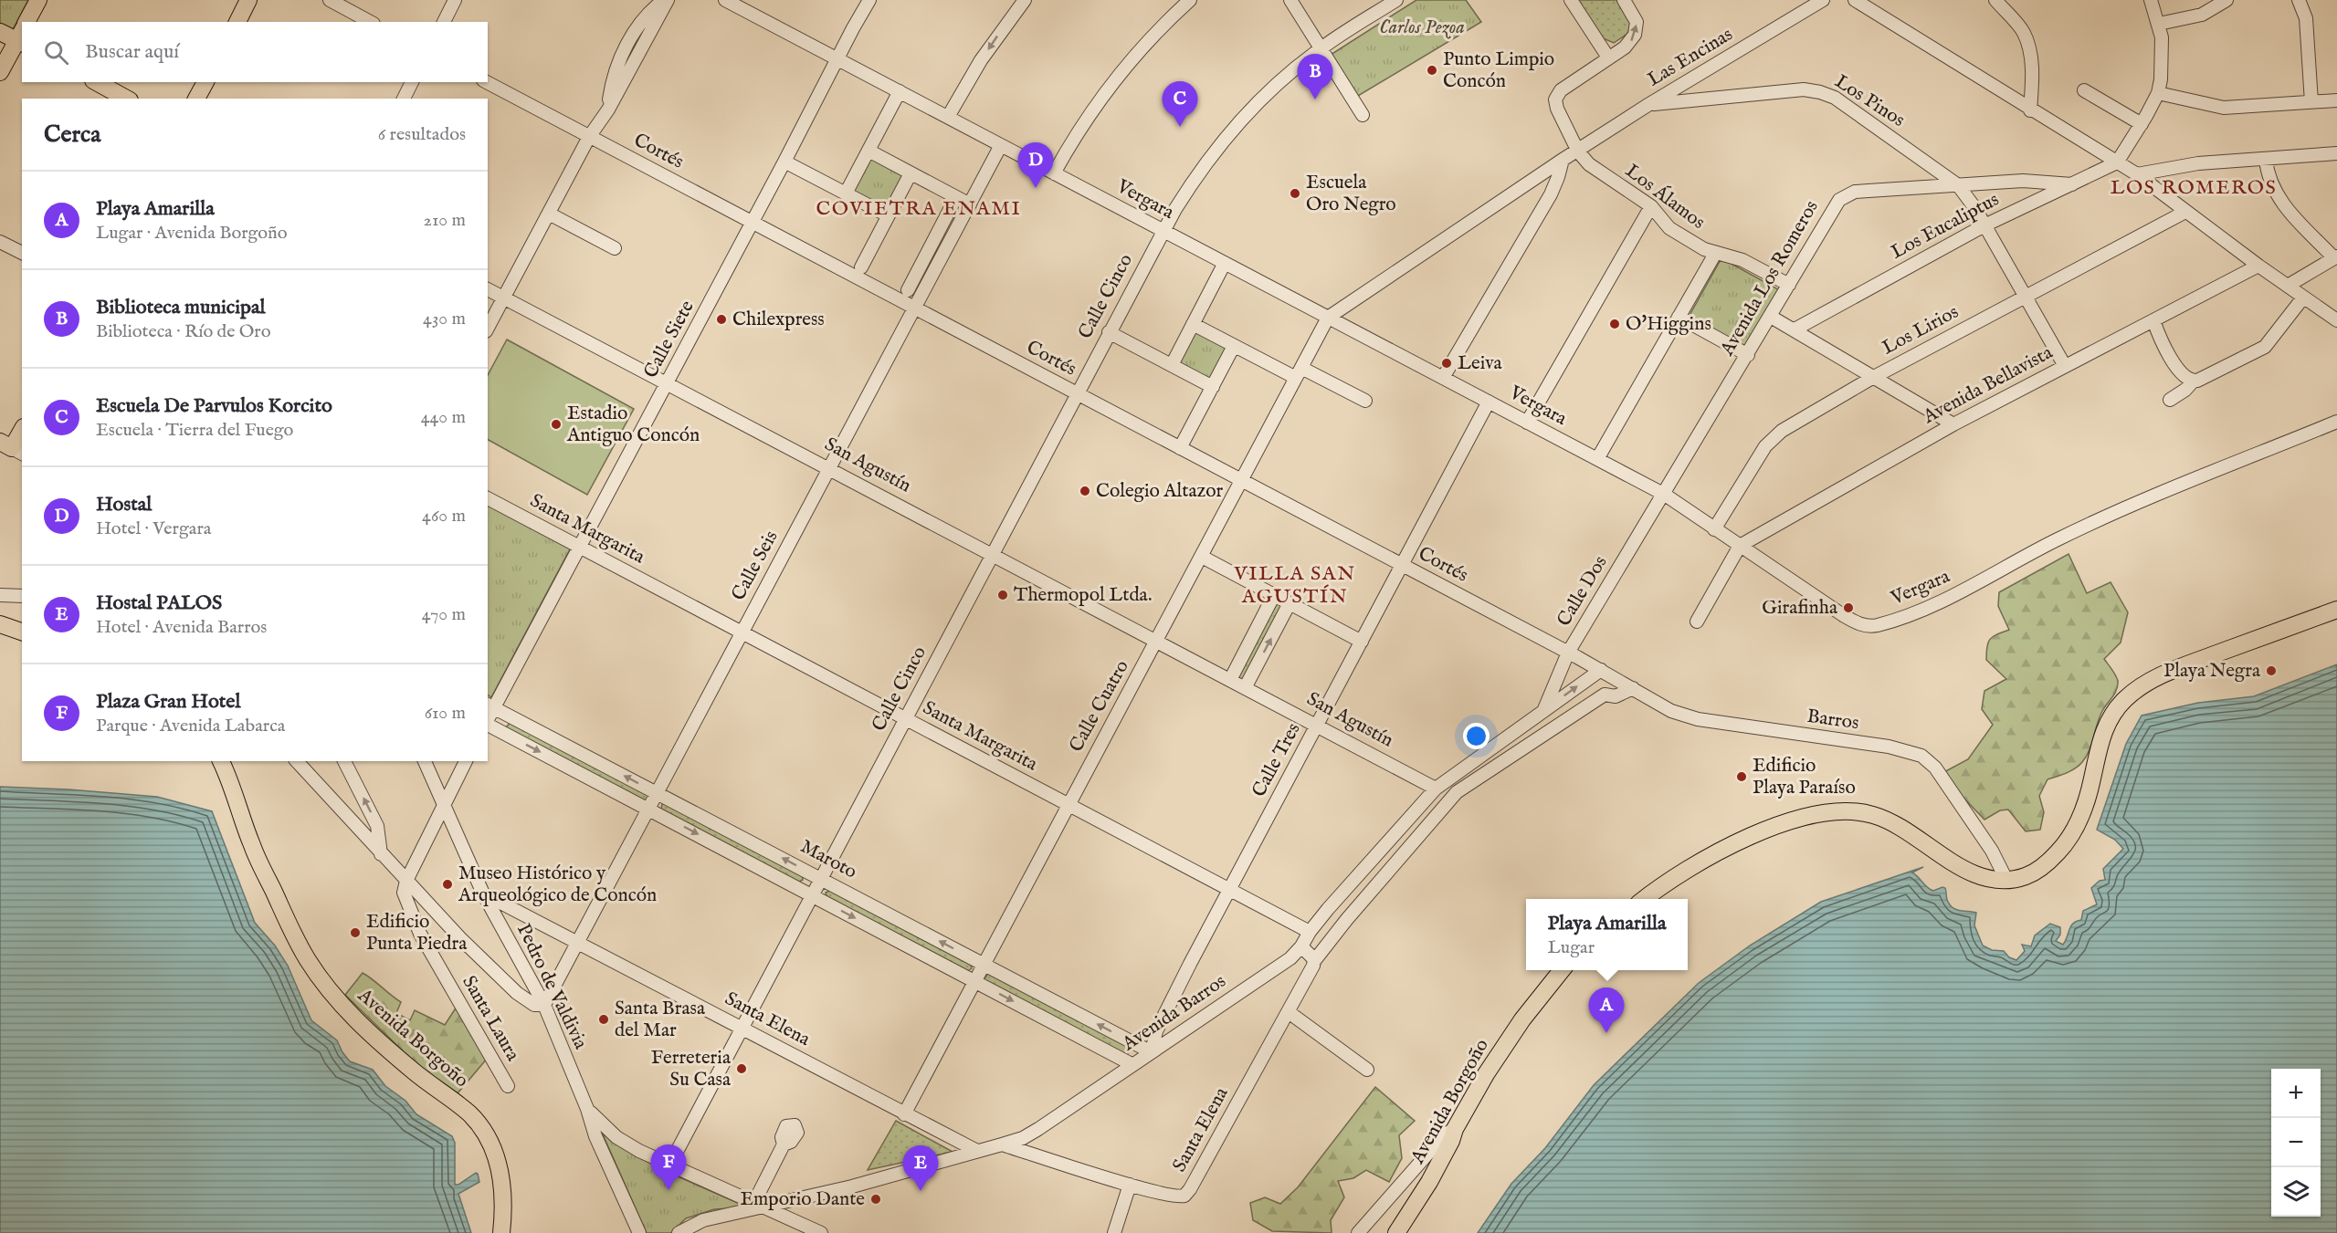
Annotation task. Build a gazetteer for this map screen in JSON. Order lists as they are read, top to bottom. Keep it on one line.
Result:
{"streets":{"main road":["Avenida Borgoño"],"street":["Las Encinas","Los Pinos","Cortés","Los Álamos","Vergara","Los Eucaliptus","Avenida Los Romeros","Calle Cinco","Los Lirios","Calle Siete","Avenida Bellavista","San Agustín","Santa Margarita","Calle Seis","Calle Dos","Calle Cuatro","Barros","Calle Tres","Maroto","Pedro de Valdivia","Avenida Barros","Santa Laura","Santa Elena"]},"crossings":[["Las Encinas","Los Pinos"],["Las Encinas","Los Álamos"],["Las Encinas","Vergara"],["Las Encinas","Calle Cuatro"],["Los Pinos","Avenida Los Romeros"],["Cortés","Calle Cinco"],["Cortés","Calle Siete"],["Cortés","Calle Seis"],["Cortés","Calle Dos"],["Cortés","Calle Cuatro"],["Cortés","Barros"],["Cortés","Calle Tres"],["Cortés","Avenida Barros"],["Los Álamos","Avenida Los Romeros"],["Vergara","Avenida Los Romeros"],["Vergara","Calle Cinco"],["Vergara","Los Lirios"],["Vergara","Calle Siete"],["Vergara","Avenida Bellavista"],["Vergara","Calle Seis"],["Vergara","Calle Dos"],["Vergara","Calle Cuatro"],["Vergara","Calle Tres"],["Los Eucaliptus","Avenida Los Romeros"],["Avenida Los Romeros","Calle Dos"],["Calle Cinco","San Agustín"],["Calle Cinco","Santa Margarita"],["Calle Cinco","Maroto"],["Calle Cinco","Santa Elena"],["Calle Siete","San Agustín"],["Calle Siete","Santa Margarita"],["Calle Siete","Maroto"],["San Agustín","Calle Seis"],["San Agustín","Calle Cuatro"],["San Agustín","Calle Tres"],["San Agustín","Avenida Barros"],["Santa Margarita","Calle Seis"],["Santa Margarita","Calle Cuatro"],["Santa Margarita","Calle Tres"],["Santa Margarita","Avenida Barros"],["Calle Seis","Maroto"],["Calle Seis","Pedro de Valdivia"],["Calle Seis","Santa Laura"],["Calle Seis","Santa Elena"],["Calle Dos","Avenida Barros"],["Calle Cuatro","Maroto"],["Calle Cuatro","Santa Elena"],["Barros","Avenida Barros"],["Calle Tres","Maroto"],["Calle Tres","Avenida Barros"],["Maroto","Avenida Barros"],["Pedro de Valdivia","Santa Laura"],["Pedro de Valdivia","Santa Elena"],["Avenida Barros","Santa Elena"]],"districts":["LOS ROMEROS","COVIETRA ENAMI","VILLA SAN AGUSTÍN"],"parks":["Carlos Pezoa"],"places":["Punto Limpio Concón","Escuela Oro Negro","Chilexpress","O'Higgins","Leiva","Estadio Antiguo Concón","Colegio Altazor","Thermopol Ltda.","Girafinha","Playa Negra","Edificio Playa Paraíso","Museo Histórico y Arqueológico de Concón","Edificio Punta Piedra","Santa Brasa del Mar","Ferreteria Su Casa","Emporio Dante"],"page":{"search":"Buscar aquí","pins":["B","C","D","A","F","E"],"heading":["Cerca","6 resultados"],"list":[{"mark":"A","name":"Playa Amarilla","note":"Lugar · Avenida Borgoño","value":"210 m"},{"mark":"B","name":"Biblioteca municipal","note":"Biblioteca · Río de Oro","value":"430 m"},{"mark":"C","name":"Escuela De Parvulos Korcito","note":"Escuela · Tierra del Fuego","value":"440 m"},{"mark":"D","name":"Hostal","note":"Hotel · Vergara","value":"460 m"},{"mark":"E","name":"Hostal PALOS","note":"Hotel · Avenida Barros","value":"470 m"},{"mark":"F","name":"Plaza Gran Hotel","note":"Parque · Avenida Labarca","value":"610 m"}],"popup":["Playa Amarilla","Lugar"],"map_buttons":["+","−"]}}
